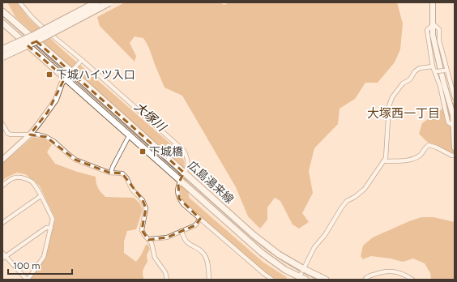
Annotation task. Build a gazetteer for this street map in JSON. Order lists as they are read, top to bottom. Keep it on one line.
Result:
{"streets":{"main road":["広島湯来線"]},"districts":["大塚西一丁目"],"water":["大塚川"],"places":{"transit":["下城ハイツ入口","下城橋"]},"scale_bar":"100 m"}
